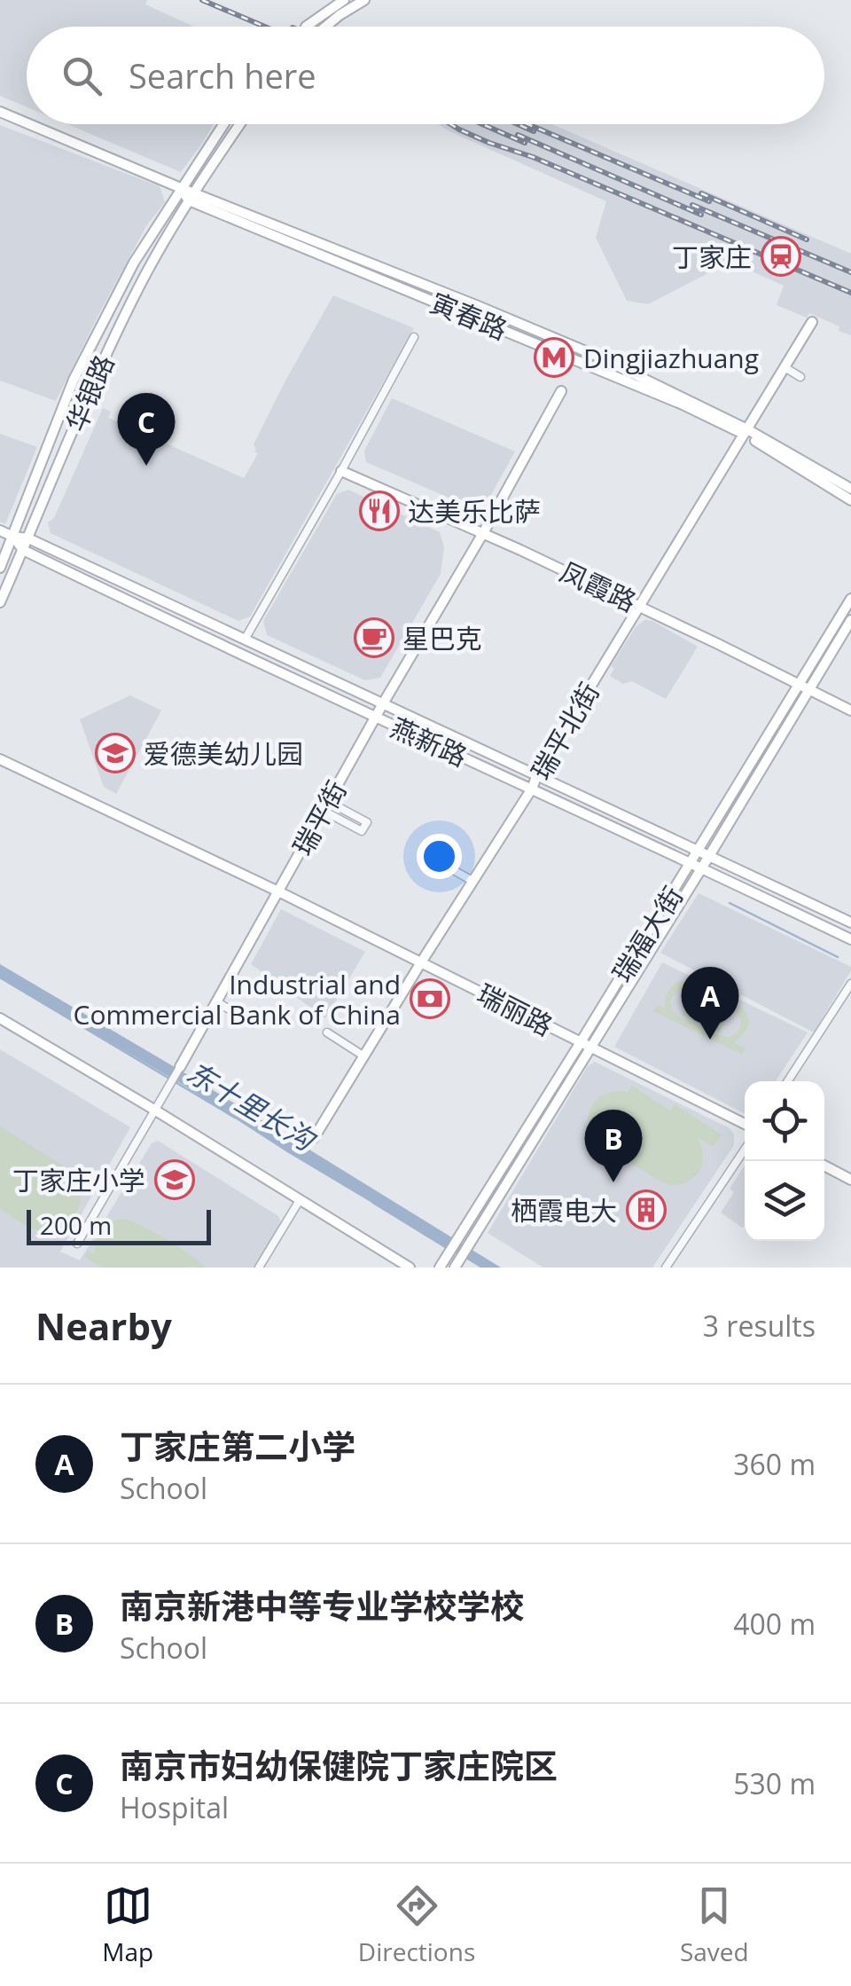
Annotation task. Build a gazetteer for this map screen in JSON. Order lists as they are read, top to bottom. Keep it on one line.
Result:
{"streets":{"street":["寅春路","华银路","凤霞路","瑞平北街","燕新路","瑞平街","瑞福大街","瑞丽路"]},"crossings":[["寅春路","华银路"],["寅春路","瑞平北街"],["华银路","燕新路"],["凤霞路","瑞平北街"],["凤霞路","瑞平街"],["凤霞路","瑞福大街"],["瑞平北街","燕新路"],["瑞平北街","瑞丽路"],["燕新路","瑞平街"],["燕新路","瑞福大街"],["瑞平街","瑞丽路"],["瑞福大街","瑞丽路"]],"water":["东十里长沟"],"places":{"station":["丁家庄"],"metro station":["Dingjiazhuang"],"restaurant":["达美乐比萨"],"cafe":["星巴克"],"school or university":["爱德美幼儿园","丁家庄小学"],"bank":["Industrial and Commercial Bank of China"],"building":["栖霞电大"]},"scale_bar":"200 m","page":{"search":"Search here","pins":["C","A","B"],"scale":"200 m","heading":["Nearby","3 results"],"list":[{"mark":"A","name":"丁家庄第二小学","note":"School","value":"360 m"},{"mark":"B","name":"南京新港中等专业学校学校","note":"School","value":"400 m"},{"mark":"C","name":"南京市妇幼保健院丁家庄院区","note":"Hospital","value":"530 m"}],"nav":["Map","Directions","Saved"]}}
